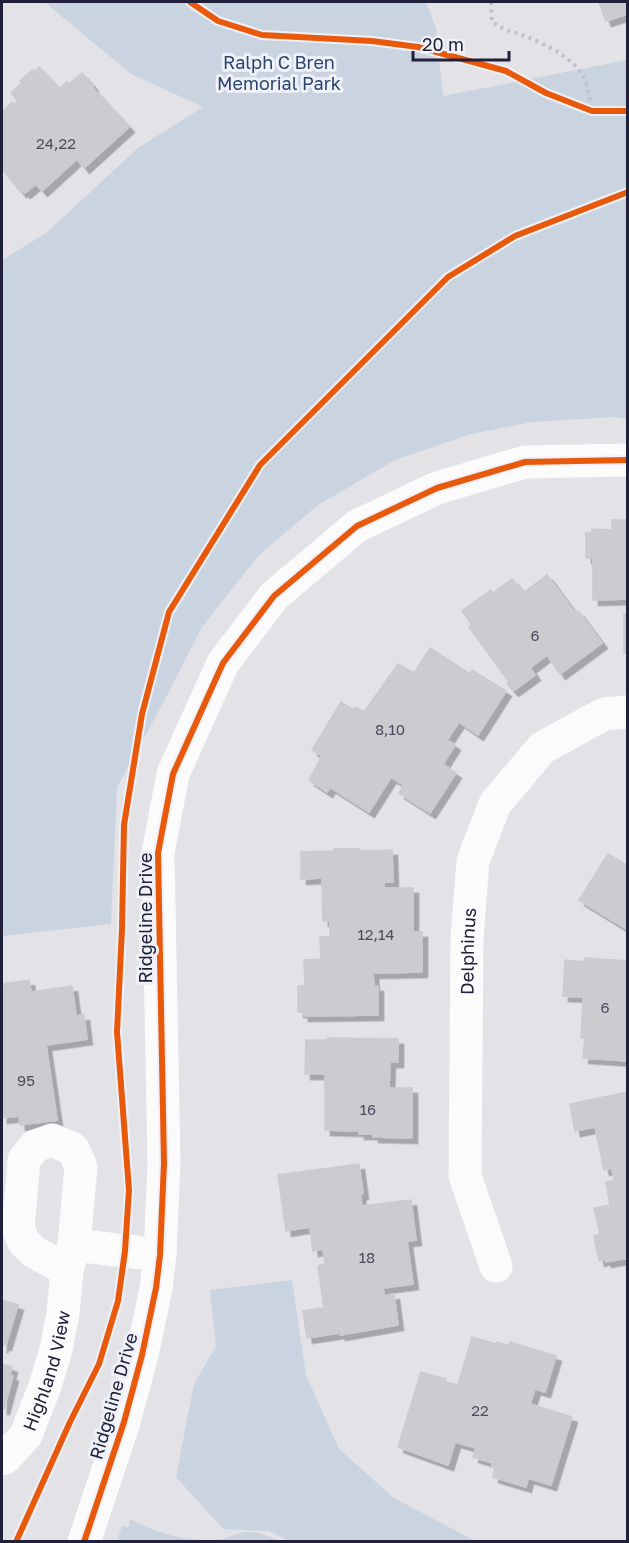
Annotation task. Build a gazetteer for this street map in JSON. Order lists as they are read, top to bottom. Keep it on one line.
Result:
{"streets":{"street":["Ridgeline Drive","Delphinus","Highland View"]},"crossings":[["Ridgeline Drive","Highland View"]],"parks":["Ralph C Bren Memorial Park"],"house_numbers":["24,22","6","8,10","12,14","6","95","16","18","22"],"scale_bar":"20 m"}
